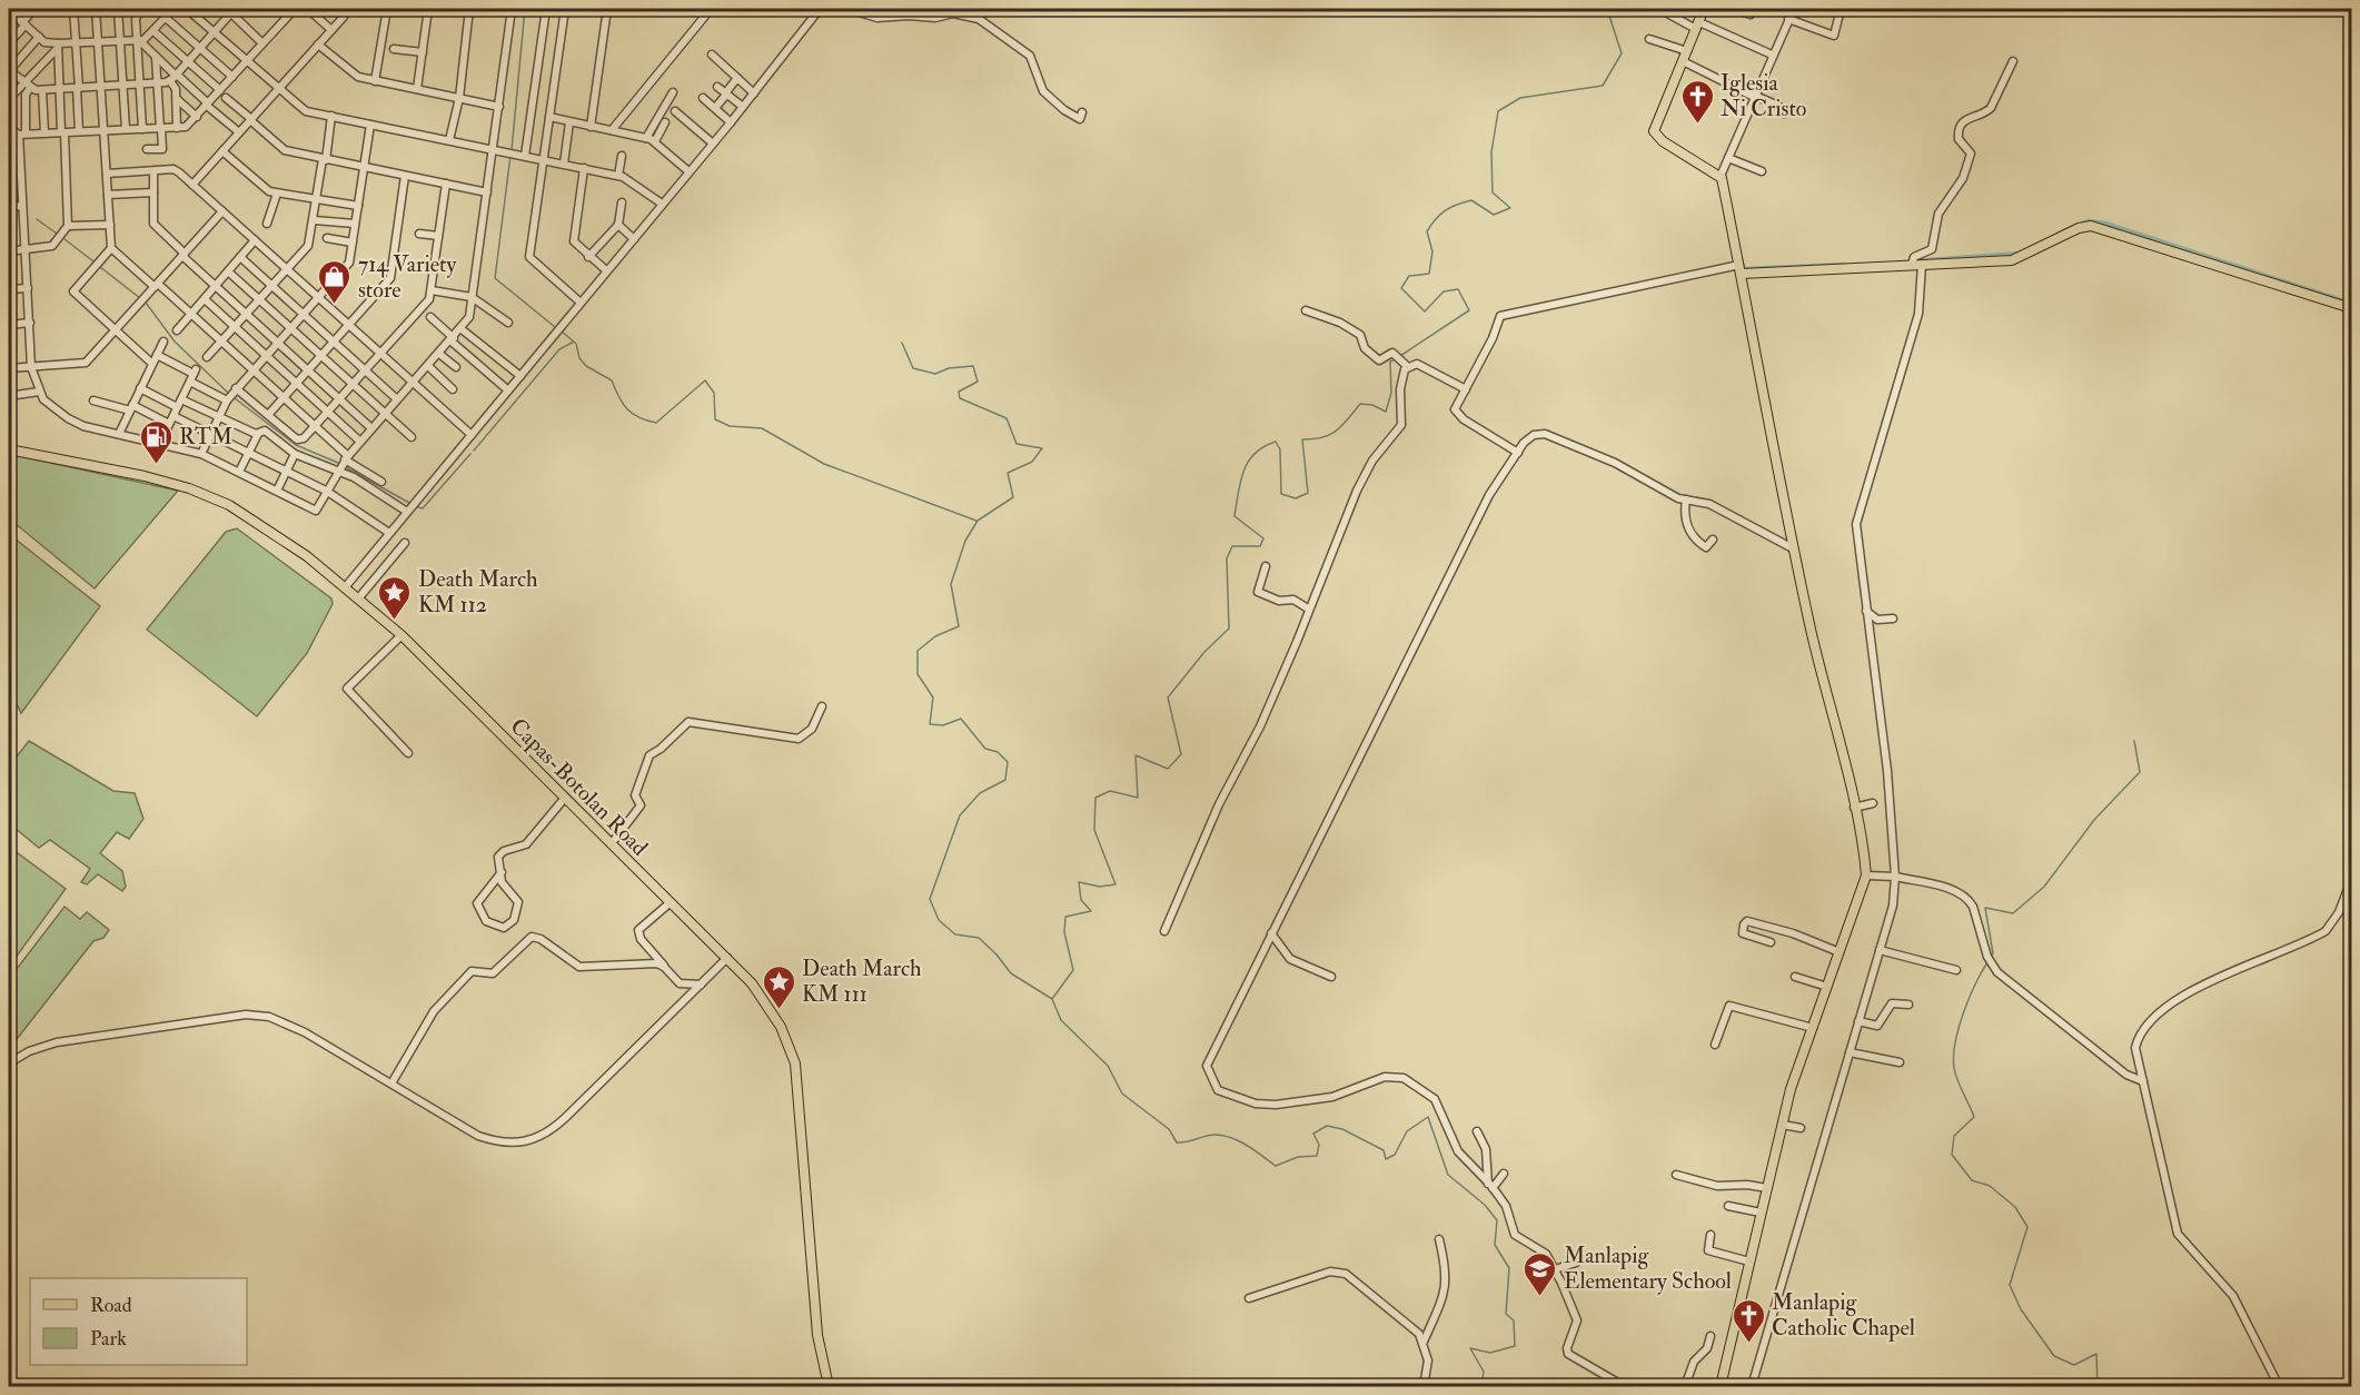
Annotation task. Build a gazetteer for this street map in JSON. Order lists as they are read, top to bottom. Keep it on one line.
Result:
{"streets":{"main road":["Capas-Botolan Road"]},"places":{"church":["Iglesia Ni Cristo","Manlapig Catholic Chapel"],"shop":["714 Variety store"],"fuel station":["RTM"],"place":["Death March KM 112","Death March KM 111"],"school or university":["Manlapig Elementary School"]},"legend":["Road","Park"]}
